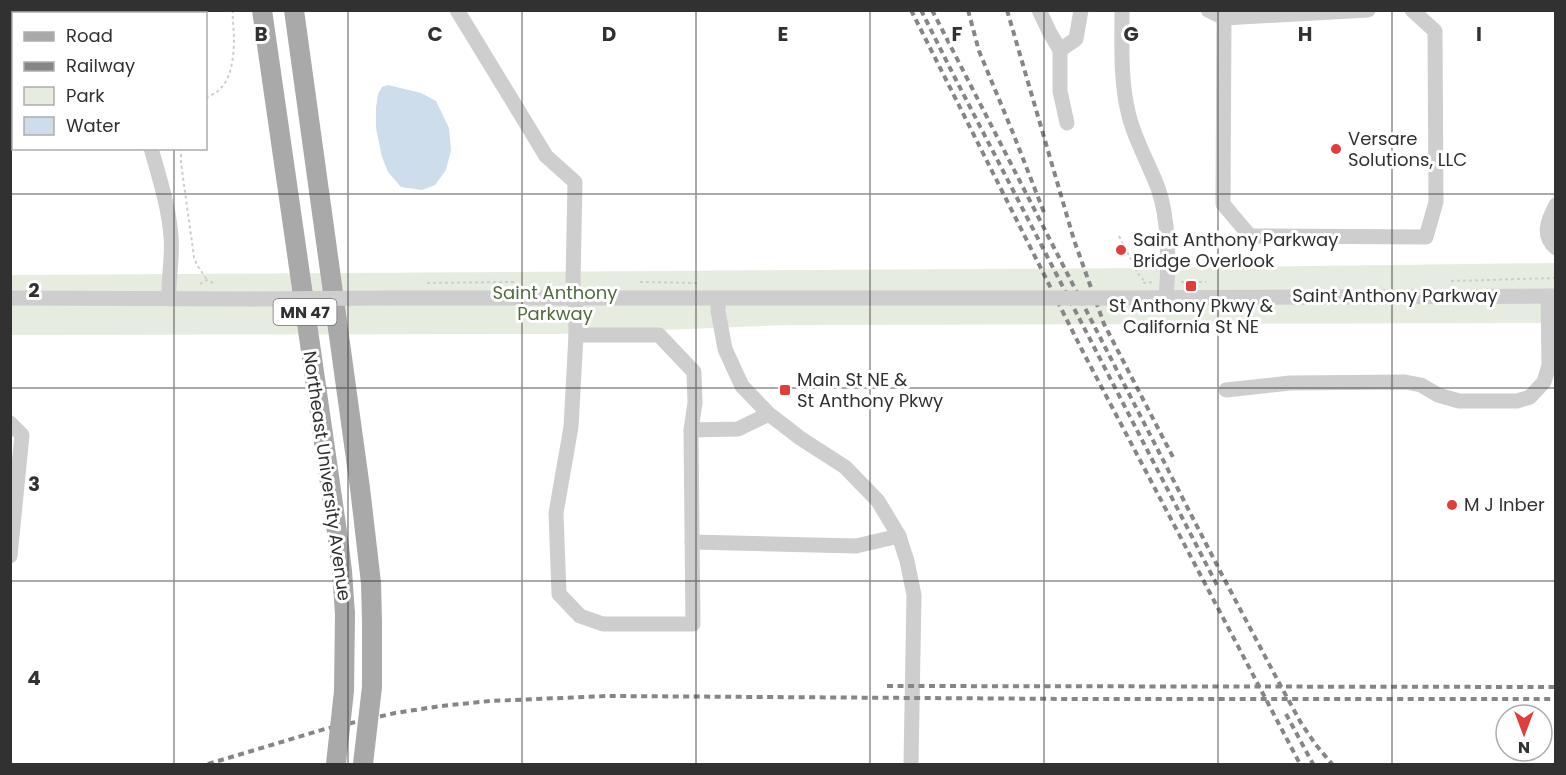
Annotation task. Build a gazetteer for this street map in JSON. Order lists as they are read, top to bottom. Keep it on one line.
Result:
{"streets":{"main road":["MN 47","Northeast University Avenue"],"street":["Saint Anthony Parkway"]},"parks":["Saint Anthony Parkway"],"places":{"other":["Versare Solutions, LLC","Saint Anthony Parkway Bridge Overlook","M J Inber"],"transit":["St Anthony Pkwy & California St NE","Main St NE & St Anthony Pkwy"]},"legend":["Road","Railway","Park","Water"],"north":"bottom","grid":{"columns":["B","C","D","E","F","G","H","I"],"rows":["2","3","4"]}}
